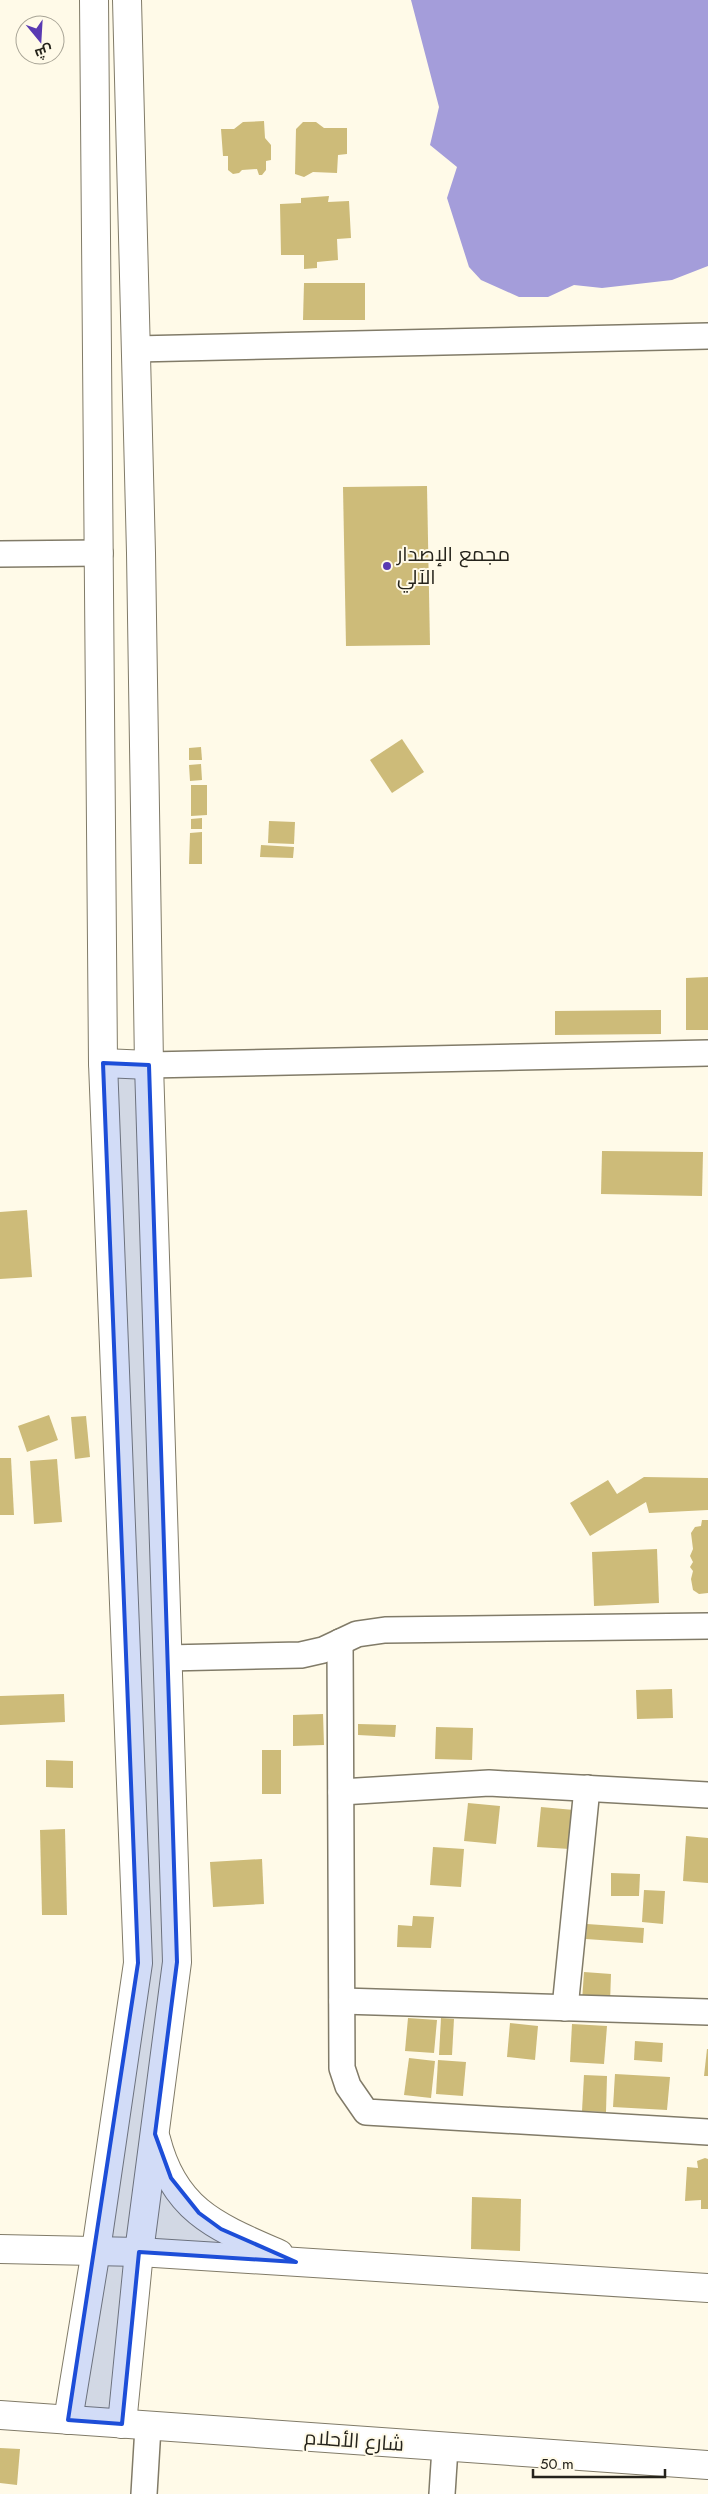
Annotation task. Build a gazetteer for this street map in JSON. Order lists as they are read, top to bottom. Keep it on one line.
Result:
{"streets":{"main road":["شارع الأحلام"]},"places":["مجمع الإصدار الآلي"],"scale_bar":"50 m","north":"bottom"}
